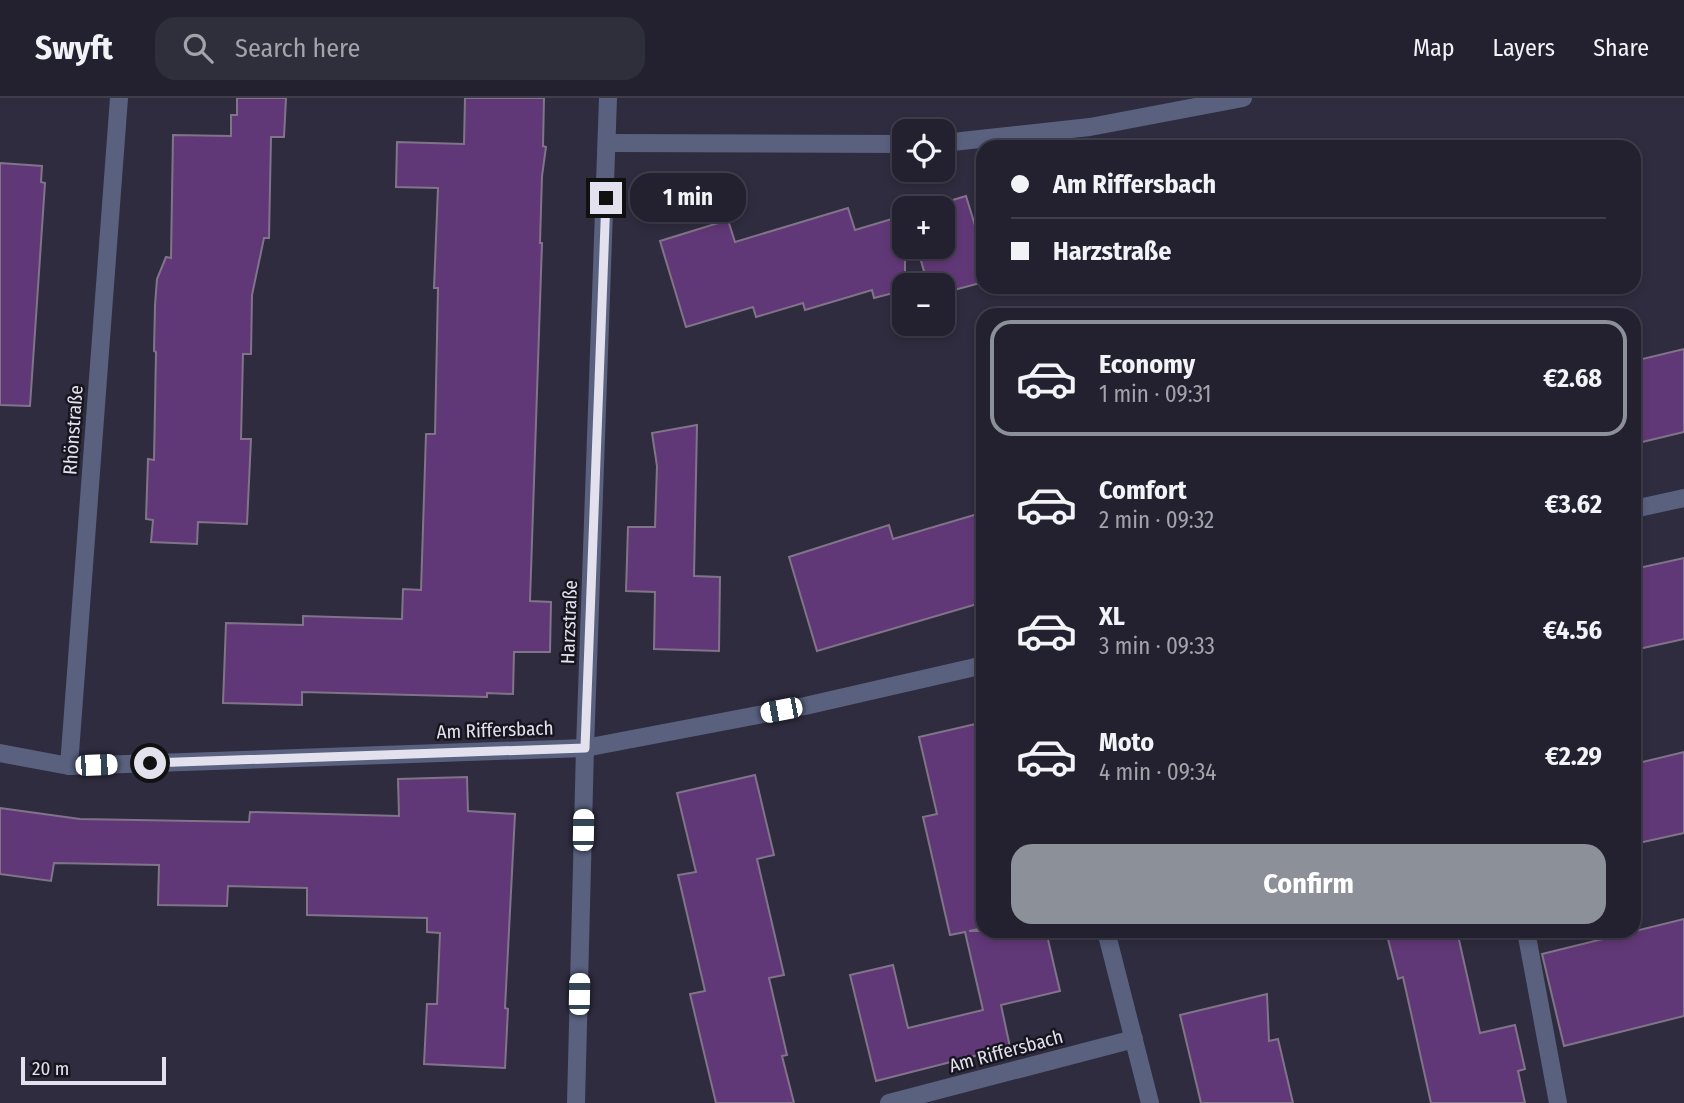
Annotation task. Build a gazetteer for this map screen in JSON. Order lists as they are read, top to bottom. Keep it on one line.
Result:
{"streets":{"street":["Rhönstraße","Harzstraße","Am Riffersbach"]},"crossings":[["Rhönstraße","Am Riffersbach"],["Harzstraße","Am Riffersbach"]],"scale_bar":"20 m","page":{"header":"Swyft","search":"Search here","nav":["Map","Layers","Share"],"map_buttons":["+","−"],"banner":["Am Riffersbach","Harzstraße"],"bubble":"1 min","list":[{"name":"Economy","note":"1 min · 09:31","value":"€2.68"},{"name":"Comfort","note":"2 min · 09:32","value":"€3.62"},{"name":"XL","note":"3 min · 09:33","value":"€4.56"},{"name":"Moto","note":"4 min · 09:34","value":"€2.29"}],"buttons":"Confirm","scale":"20 m"}}
